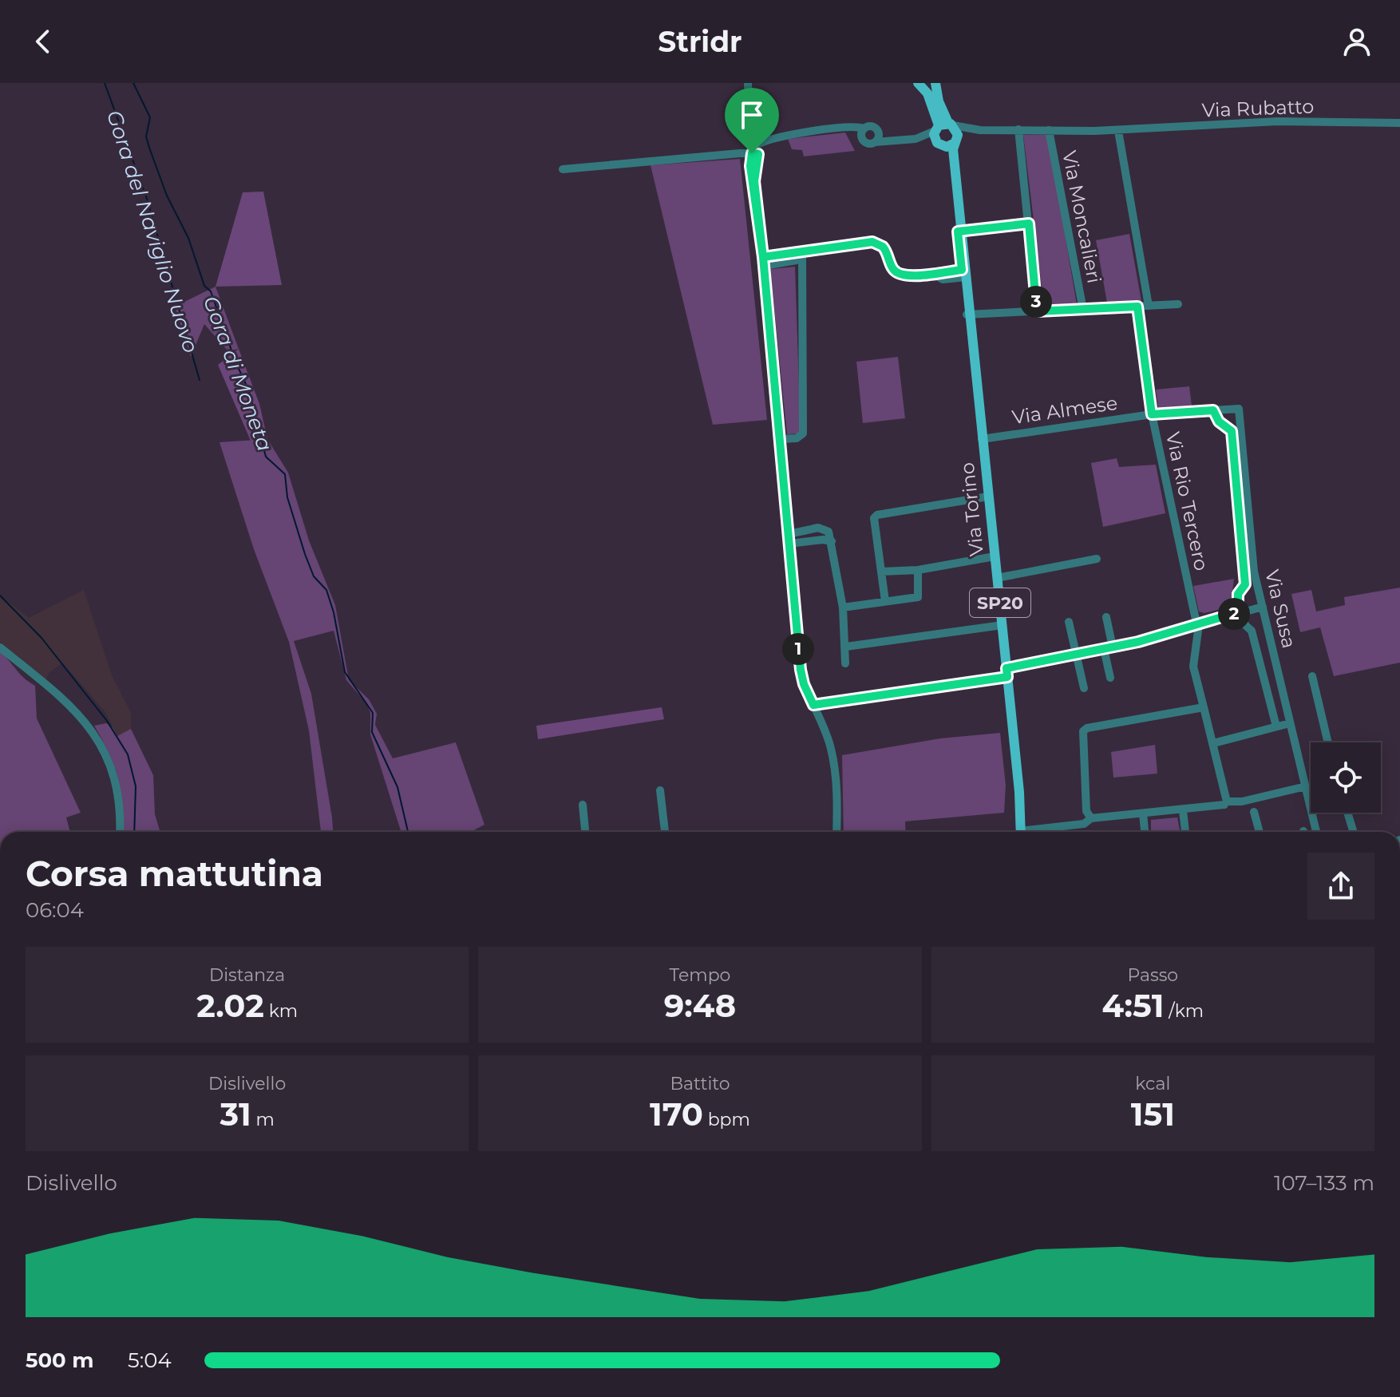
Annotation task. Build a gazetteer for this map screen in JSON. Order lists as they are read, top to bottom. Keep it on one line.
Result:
{"streets":{"main road":["Via Torino","SP20"],"street":["Via Rubatto","Via Moncalieri","Via Almese","Via Rio Tercero","Via Susa"]},"crossings":[["Via Rubatto","Via Moncalieri"],["Via Almese","Via Rio Tercero"],["Via Almese","Via Torino"],["Via Almese","Via Susa"],["Via Rio Tercero","Via Susa"]],"water":["Gora del Naviglio Nuovo","Gora di Moneta"],"page":{"header":"Stridr","pins":["3","2","1"],"heading":["Corsa mattutina","06:04"],"stats":[["Distanza","2.02 km"],["Tempo","9:48"],["Passo","4:51 /km"],["Dislivello","31 m"],["Battito","170 bpm"],["kcal","151"]],"chart":["Dislivello","107–133 m"],"list":[{"name":"500 m","note":"5:04"}]}}
